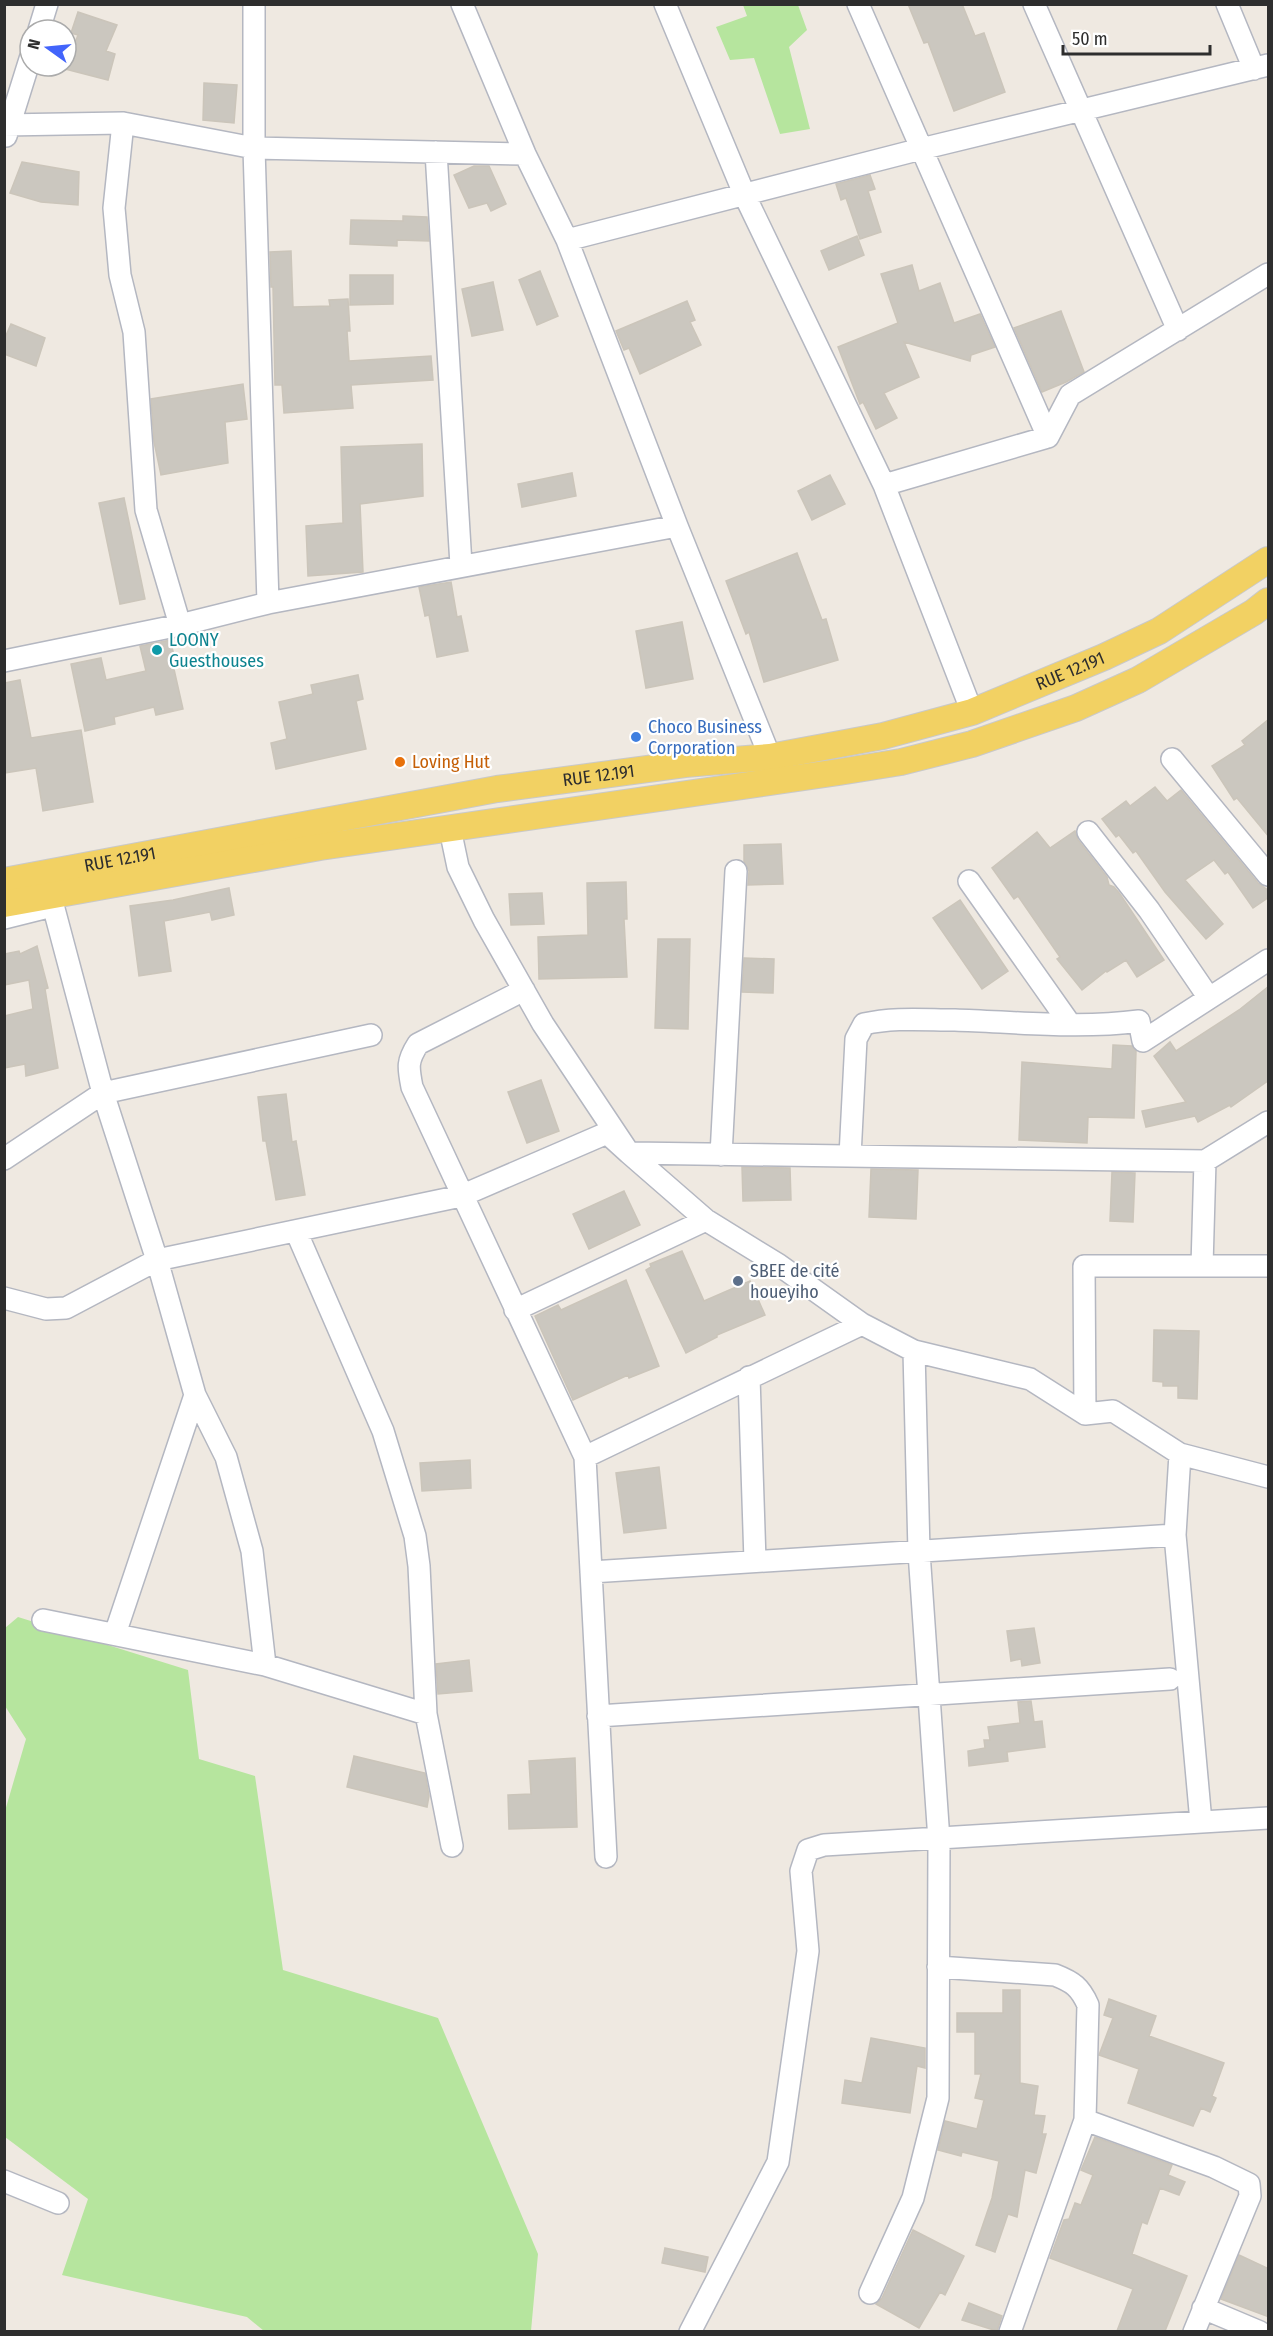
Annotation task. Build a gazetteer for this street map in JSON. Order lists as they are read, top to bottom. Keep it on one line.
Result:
{"streets":{"main road":["RUE 12.191"]},"places":["LOONY Guesthouses","Choco Business Corporation","Loving Hut","SBEE de cité houeyiho"],"scale_bar":"50 m","north":"left"}
